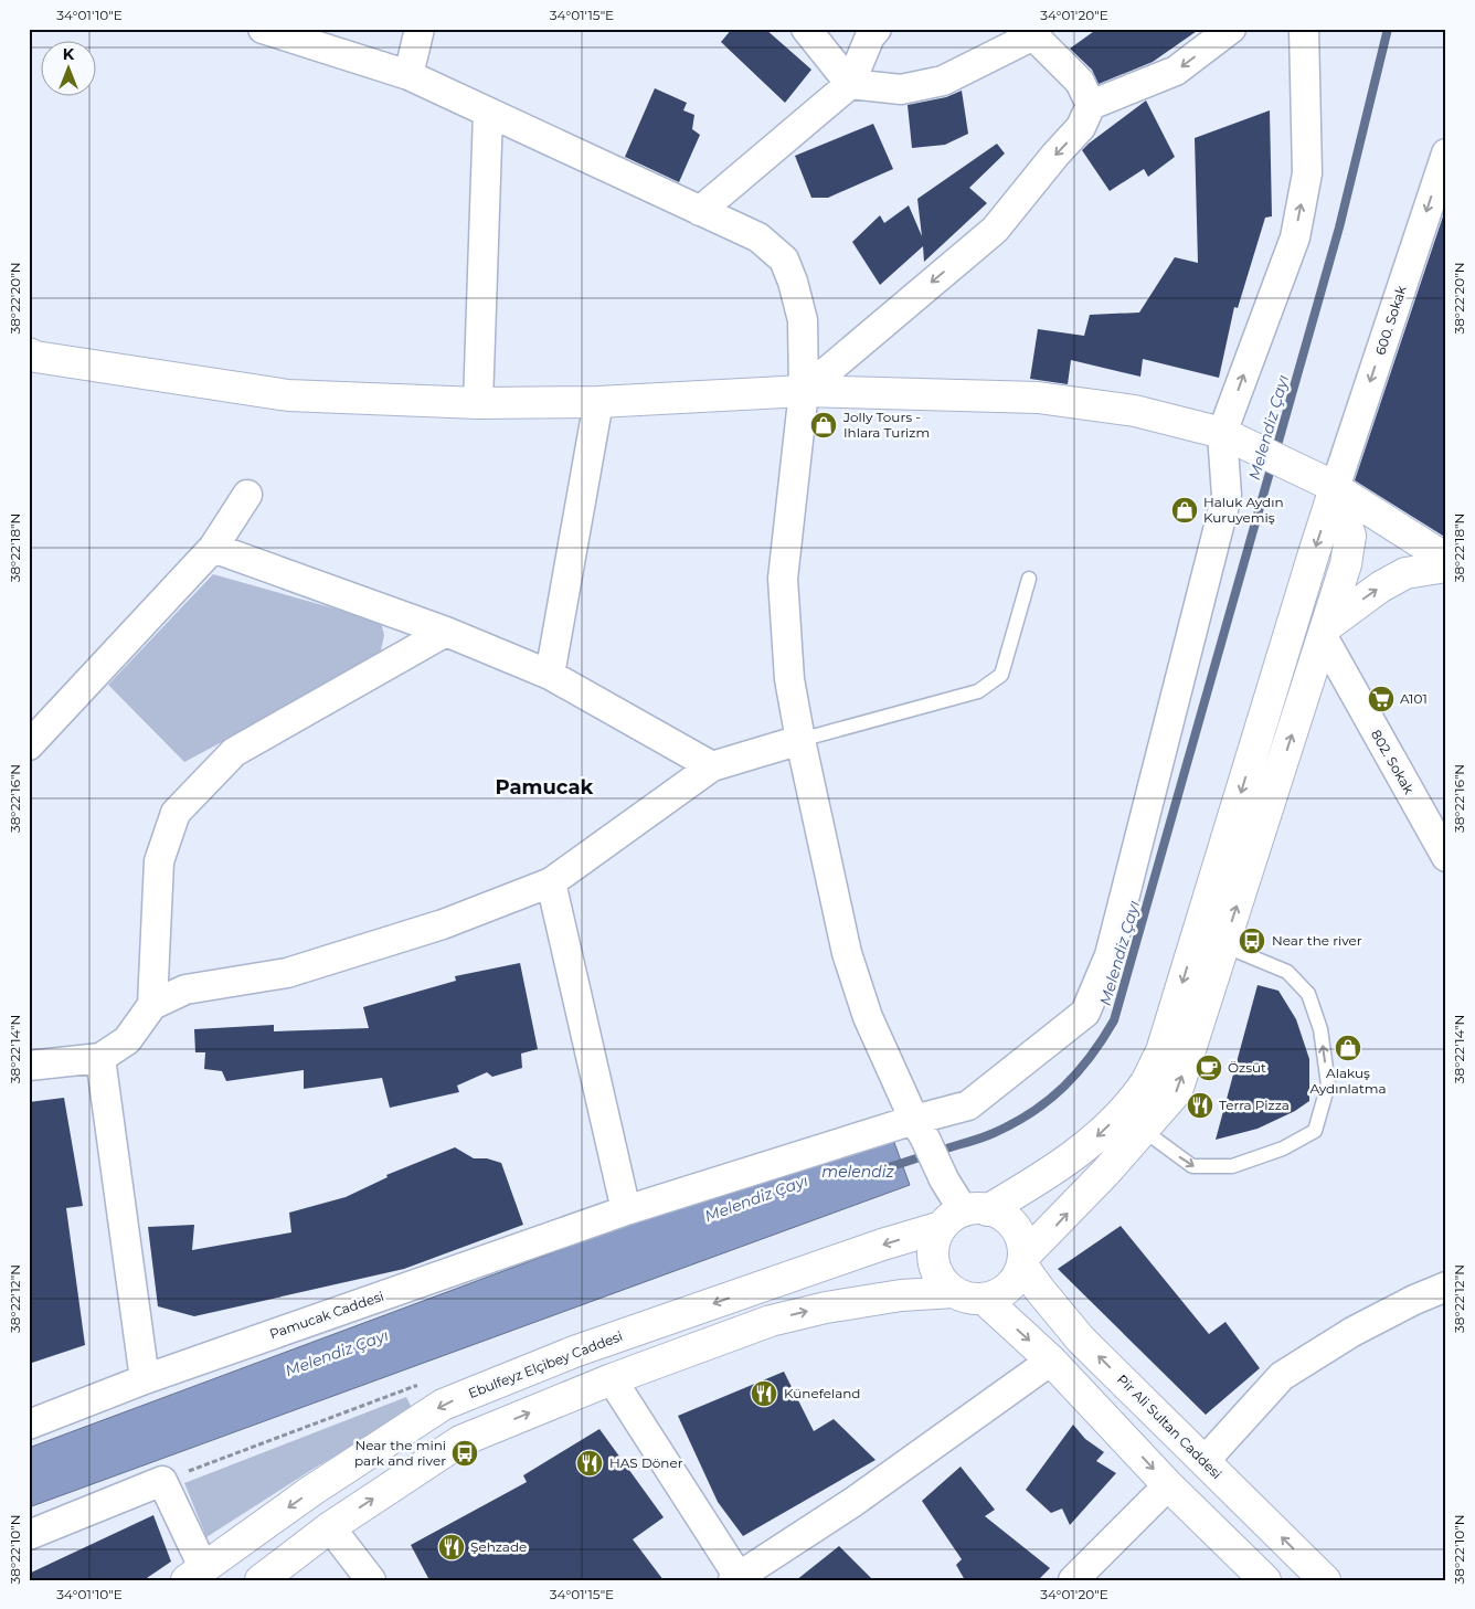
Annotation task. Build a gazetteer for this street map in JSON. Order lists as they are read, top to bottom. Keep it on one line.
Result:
{"streets":{"main road":["Ebulfeyz Elçibey Caddesi","Pir Ali Sultan Caddesi"],"street":["600. Sokak","802. Sokak","Pamucak Caddesi"]},"crossings":[["600. Sokak","Ebulfeyz Elçibey Caddesi"],["Ebulfeyz Elçibey Caddesi","Pir Ali Sultan Caddesi"]],"districts":["Pamucak"],"water":["Melendiz Çayı","melendiz"],"places":{"shop":["Jolly Tours - Ihlara Turizm","Haluk Aydın Kuruyemiş","Alakuş Aydınlatma"],"supermarket":["A101"],"bus stop":["Near the river","Near the mini park and river"],"cafe":["Özsüt"],"restaurant":["Terra Pizza","Künefeland","HAS Döner","Şehzade"]},"north":"top","coordinates":["34°01'10\"E","34°01'15\"E","34°01'20\"E","38°22'20\"N","38°22'18\"N","38°22'16\"N","38°22'14\"N","38°22'12\"N","38°22'10\"N"]}
